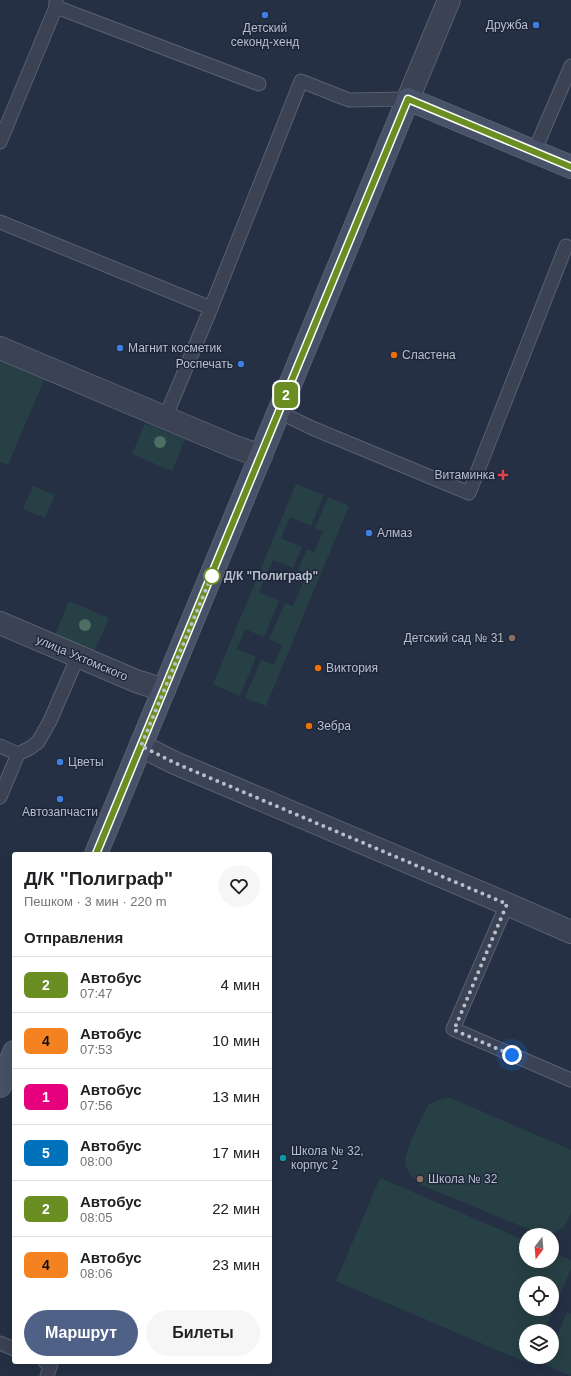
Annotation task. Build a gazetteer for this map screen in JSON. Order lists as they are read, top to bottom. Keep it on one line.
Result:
{"streets":{"street":["улица Ухтомского"]},"places":{"other":["Детский секонд-хенд","Дружба","Магнит косметик","Сластена","Роспечать","Алмаз","Д/К \"Полиграф\"","Детский сад № 31","Виктория","Зебра","Цветы","Автозапчасти","Школа № 32, корпус 2","Школа № 32"],"health":["Витаминка"]},"lines":["bus line 2"],"north":"bottom","page":{"on_map":"2","heading":[["Д/К \"Полиграф\"","Пешком · 3 мин · 220 m"],"Отправления"],"list":[{"mark":"2","name":"Автобус","note":"07:47","value":"4 мин"},{"mark":"4","name":"Автобус","note":"07:53","value":"10 мин"},{"mark":"1","name":"Автобус","note":"07:56","value":"13 мин"},{"mark":"5","name":"Автобус","note":"08:00","value":"17 мин"},{"mark":"2","name":"Автобус","note":"08:05","value":"22 мин"},{"mark":"4","name":"Автобус","note":"08:06","value":"23 мин"}],"buttons":["Маршрут","Билеты"]}}
